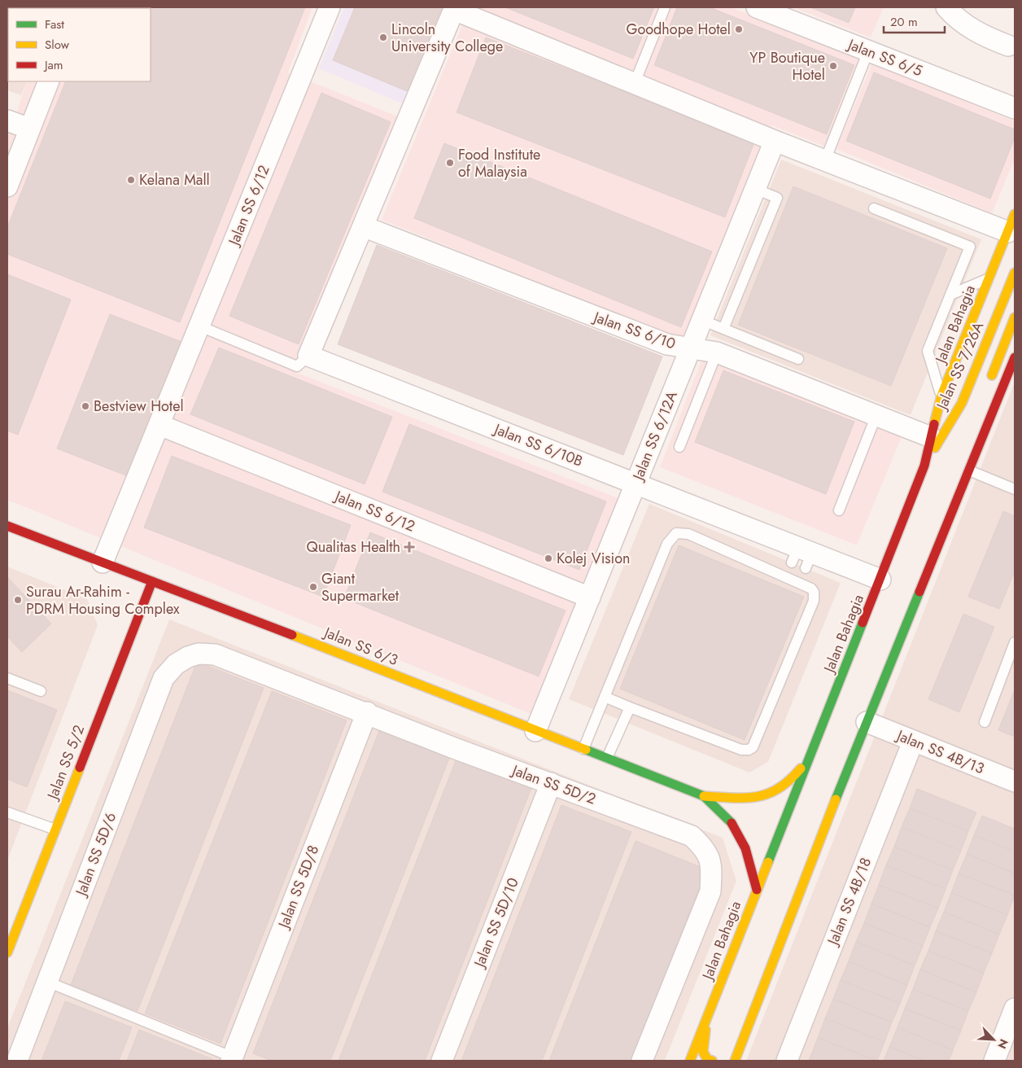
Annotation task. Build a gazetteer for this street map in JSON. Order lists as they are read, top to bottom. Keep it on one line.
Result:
{"streets":{"main road":["Jalan Bahagia","Jalan SS 7/26A","Jalan SS 6/3","Jalan SS 5/2"],"street":["Jalan SS 6/5","Jalan SS 6/12","Jalan SS 6/10","Jalan SS 6/12A","Jalan SS 6/10B","Jalan SS 4B/13","Jalan SS 5D/2","Jalan SS 5D/6","Jalan SS 5D/8","Jalan SS 4B/18","Jalan SS 5D/10"]},"crossings":[["Jalan SS 6/12","Jalan SS 6/12A"],["Jalan SS 6/12","Jalan SS 6/3"],["Jalan Bahagia","Jalan SS 6/10"],["Jalan Bahagia","Jalan SS 7/26A"],["Jalan Bahagia","Jalan SS 6/10B"],["Jalan SS 6/10","Jalan SS 6/12A"],["Jalan SS 6/12A","Jalan SS 6/10B"],["Jalan SS 6/12A","Jalan SS 6/3"],["Jalan SS 6/3","Jalan SS 5/2"],["Jalan SS 4B/13","Jalan SS 4B/18"],["Jalan SS 5D/2","Jalan SS 5D/6"],["Jalan SS 5D/2","Jalan SS 5D/8"],["Jalan SS 5D/2","Jalan SS 5D/10"]],"places":{"other":["Goodhope Hotel","Lincoln University College","YP Boutique Hotel","Food Institute of Malaysia","Kelana Mall","Bestview Hotel","Kolej Vision","Giant Supermarket","Surau Ar-Rahim - PDRM Housing Complex"],"health":["Qualitas Health"]},"legend":["Fast","Slow","Jam"],"scale_bar":"20 m","north":"bottom right"}
